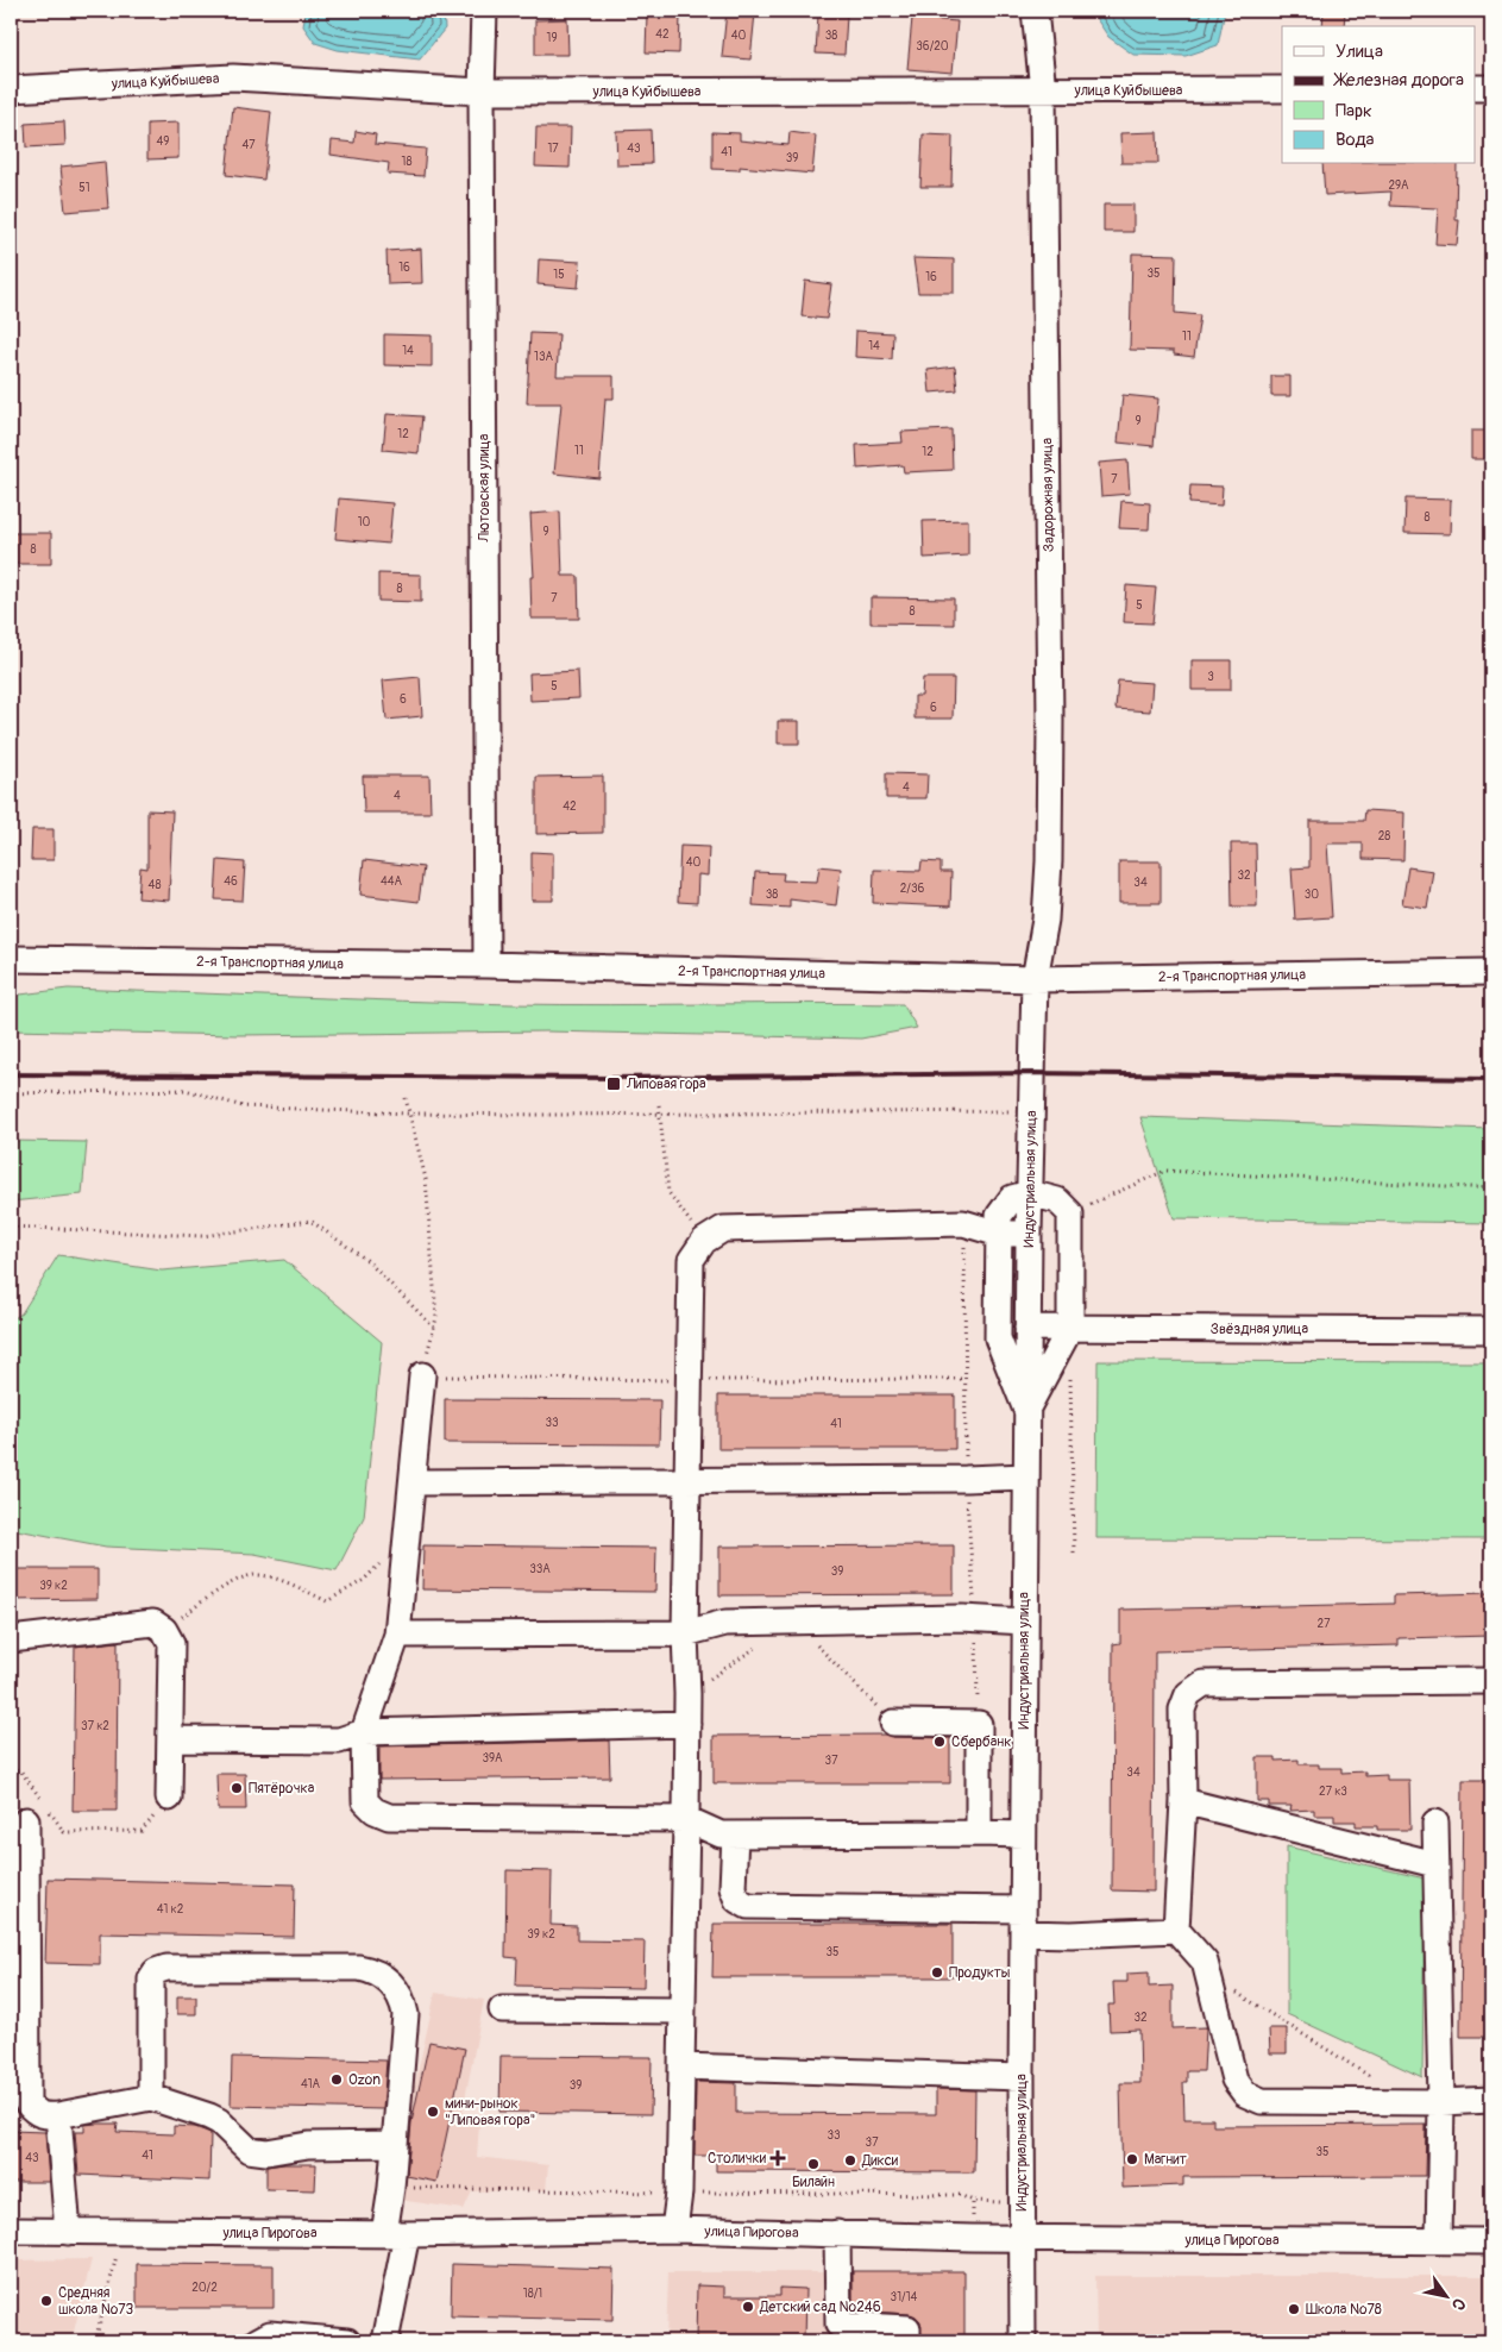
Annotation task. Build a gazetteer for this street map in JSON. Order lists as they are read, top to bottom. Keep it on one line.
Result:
{"streets":{"street":["улица Куйбышева","Лютовская улица","Задорожная улица","2-я Транспортная улица","Индустриальная улица","Звёздная улица","улица Пирогова"]},"crossings":[["улица Куйбышева","Лютовская улица"],["улица Куйбышева","Задорожная улица"],["Лютовская улица","2-я Транспортная улица"],["Задорожная улица","2-я Транспортная улица"],["Задорожная улица","Индустриальная улица"],["2-я Транспортная улица","Индустриальная улица"],["Индустриальная улица","Звёздная улица"],["Индустриальная улица","улица Пирогова"]],"places":{"transit":["Липовая гора"],"other":["Сбербанк","Пятёрочка","Продукты","Ozon","мини-рынок \"Липовая гора\"","Магнит","Дикси","Билайн","Средняя школа №73","Детский сад №246","Школа №78"],"health":["Столички"]},"house_numbers":["42","40","38","19","36/20","49","47","17","43","41","39","18","29А","51","16","35","15","16","11","14","14","13А","9","12","11","12","7","8","10","9","8","8","7","5","8","3","5","6","6","4","4","42","28","40","32","46","44А","34","48","2/36","38","30","33","41","33А","39","39 к2","27","37 к2","39А","37","34","27 к3","41 к2","39 к2","35","32","41А","39","33","37","35","41","43","20/2","18/1","31/14"],"legend":["Улица","Железная дорога","Парк","Вода"],"north":"bottom right"}
